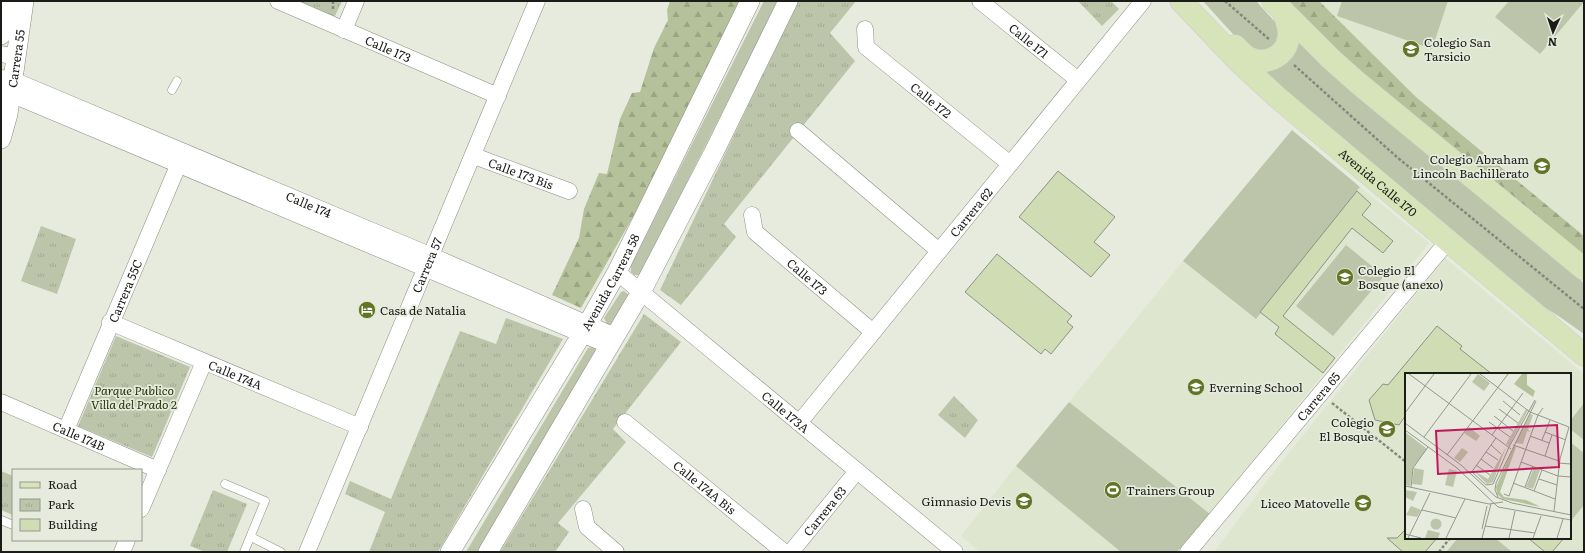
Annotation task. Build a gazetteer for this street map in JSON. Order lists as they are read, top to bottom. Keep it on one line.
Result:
{"streets":{"main road":["Avenida Calle 170"],"street":["Calle 171","Calle 173","Carrera 55","Calle 172","Calle 173 Bis","Calle 174","Carrera 62","Carrera 57","Avenida Carrera 58","Carrera 55C","Calle 174A","Carrera 65","Calle 173A","Calle 174B","Calle 174A Bis","Carrera 63"]},"crossings":[["Calle 171","Carrera 62"],["Calle 173","Carrera 62"],["Calle 173","Carrera 57"],["Carrera 55","Calle 174"],["Calle 172","Carrera 62"],["Calle 173 Bis","Carrera 57"],["Avenida Calle 170","Carrera 65"],["Calle 174","Carrera 57"],["Calle 174","Avenida Carrera 58"],["Calle 174","Carrera 55C"],["Carrera 62","Calle 173A"],["Carrera 57","Calle 174A"],["Avenida Carrera 58","Calle 173A"],["Carrera 55C","Calle 174A"],["Carrera 55C","Calle 174B"],["Calle 173A","Carrera 63"]],"parks":["Parque Publico Villa del Prado 2"],"places":{"school or university":["Colegio San Tarsicio","Colegio Abraham Lincoln Bachillerato","Colegio El Bosque (anexo)","Everning School","Colegio El Bosque","Gimnasio Devis","Liceo Matovelle"],"hotel":["Casa de Natalia"],"sports":["Trainers Group"]},"legend":["Road","Park","Building"],"north":"bottom"}
